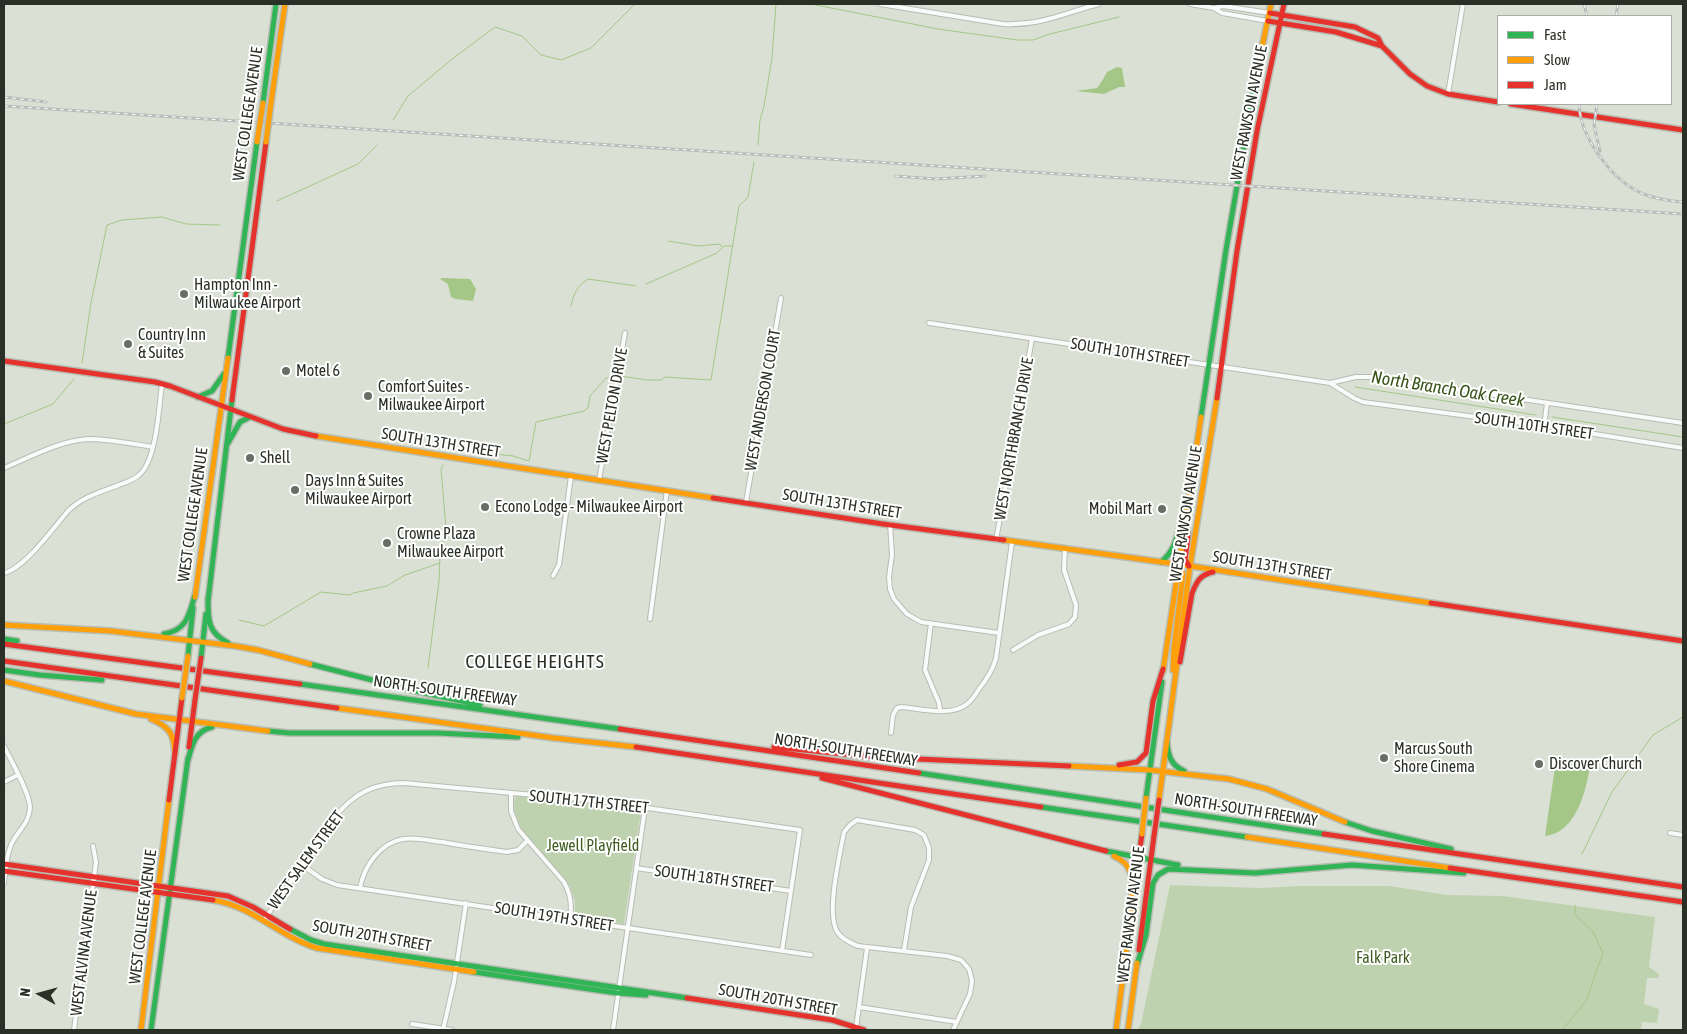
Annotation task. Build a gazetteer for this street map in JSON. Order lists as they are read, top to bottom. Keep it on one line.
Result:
{"streets":{"main road":["WEST RAWSON AVENUE","WEST COLLEGE AVENUE","SOUTH 13TH STREET","NORTH-SOUTH FREEWAY","SOUTH 20TH STREET"],"street":["SOUTH 10TH STREET","WEST ANDERSON COURT","WEST PELTON DRIVE","WEST NORTHBRANCH DRIVE","SOUTH 17TH STREET","WEST SALEM STREET","SOUTH 18TH STREET","SOUTH 19TH STREET","WEST ALVINA AVENUE"]},"crossings":[["WEST RAWSON AVENUE","SOUTH 10TH STREET"],["WEST RAWSON AVENUE","SOUTH 13TH STREET"],["WEST COLLEGE AVENUE","SOUTH 13TH STREET"],["WEST COLLEGE AVENUE","SOUTH 20TH STREET"],["SOUTH 10TH STREET","WEST NORTHBRANCH DRIVE"],["WEST ANDERSON COURT","SOUTH 13TH STREET"],["WEST PELTON DRIVE","SOUTH 13TH STREET"],["WEST NORTHBRANCH DRIVE","SOUTH 13TH STREET"],["SOUTH 17TH STREET","WEST SALEM STREET"],["SOUTH 17TH STREET","SOUTH 18TH STREET"],["WEST SALEM STREET","SOUTH 19TH STREET"],["WEST SALEM STREET","SOUTH 20TH STREET"],["SOUTH 20TH STREET","WEST ALVINA AVENUE"]],"districts":["COLLEGE HEIGHTS"],"water":["North Branch Oak Creek"],"parks":["Jewell Playfield","Falk Park"],"places":["Hampton Inn - Milwaukee Airport","Country Inn & Suites","Motel 6","Comfort Suites - Milwaukee Airport","Shell","Days Inn & Suites Milwaukee Airport","Econo Lodge - Milwaukee Airport","Mobil Mart","Crowne Plaza Milwaukee Airport","Marcus South Shore Cinema","Discover Church"],"legend":["Fast","Slow","Jam"],"north":"left"}
